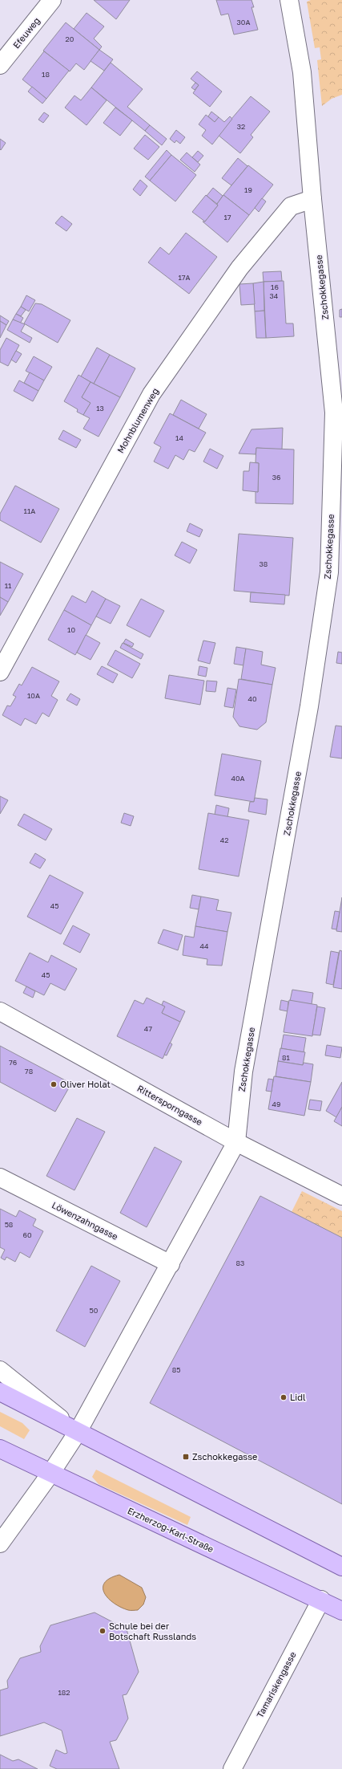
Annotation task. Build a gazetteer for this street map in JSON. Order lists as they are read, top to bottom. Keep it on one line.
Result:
{"streets":{"main road":["Erzherzog-Karl-Straße"],"street":["Efeuweg","Zschokkegasse","Mohnblumenweg","Rittersporngasse","Löwenzahngasse","Tamariskengasse"]},"crossings":[["Zschokkegasse","Mohnblumenweg"],["Zschokkegasse","Rittersporngasse"],["Zschokkegasse","Löwenzahngasse"],["Zschokkegasse","Erzherzog-Karl-Straße"],["Erzherzog-Karl-Straße","Tamariskengasse"]],"places":{"other":["Oliver Holat","Lidl","Schule bei der Botschaft Russlands"],"transit":["Zschokkegasse"]},"house_numbers":["30A","20","18","32","19","17","17A","16","34","13","14","36","11A","38","11","10","10A","40","40A","42","45","44","45","47","81","76","78","49","58","60","83","50","85","182"]}
